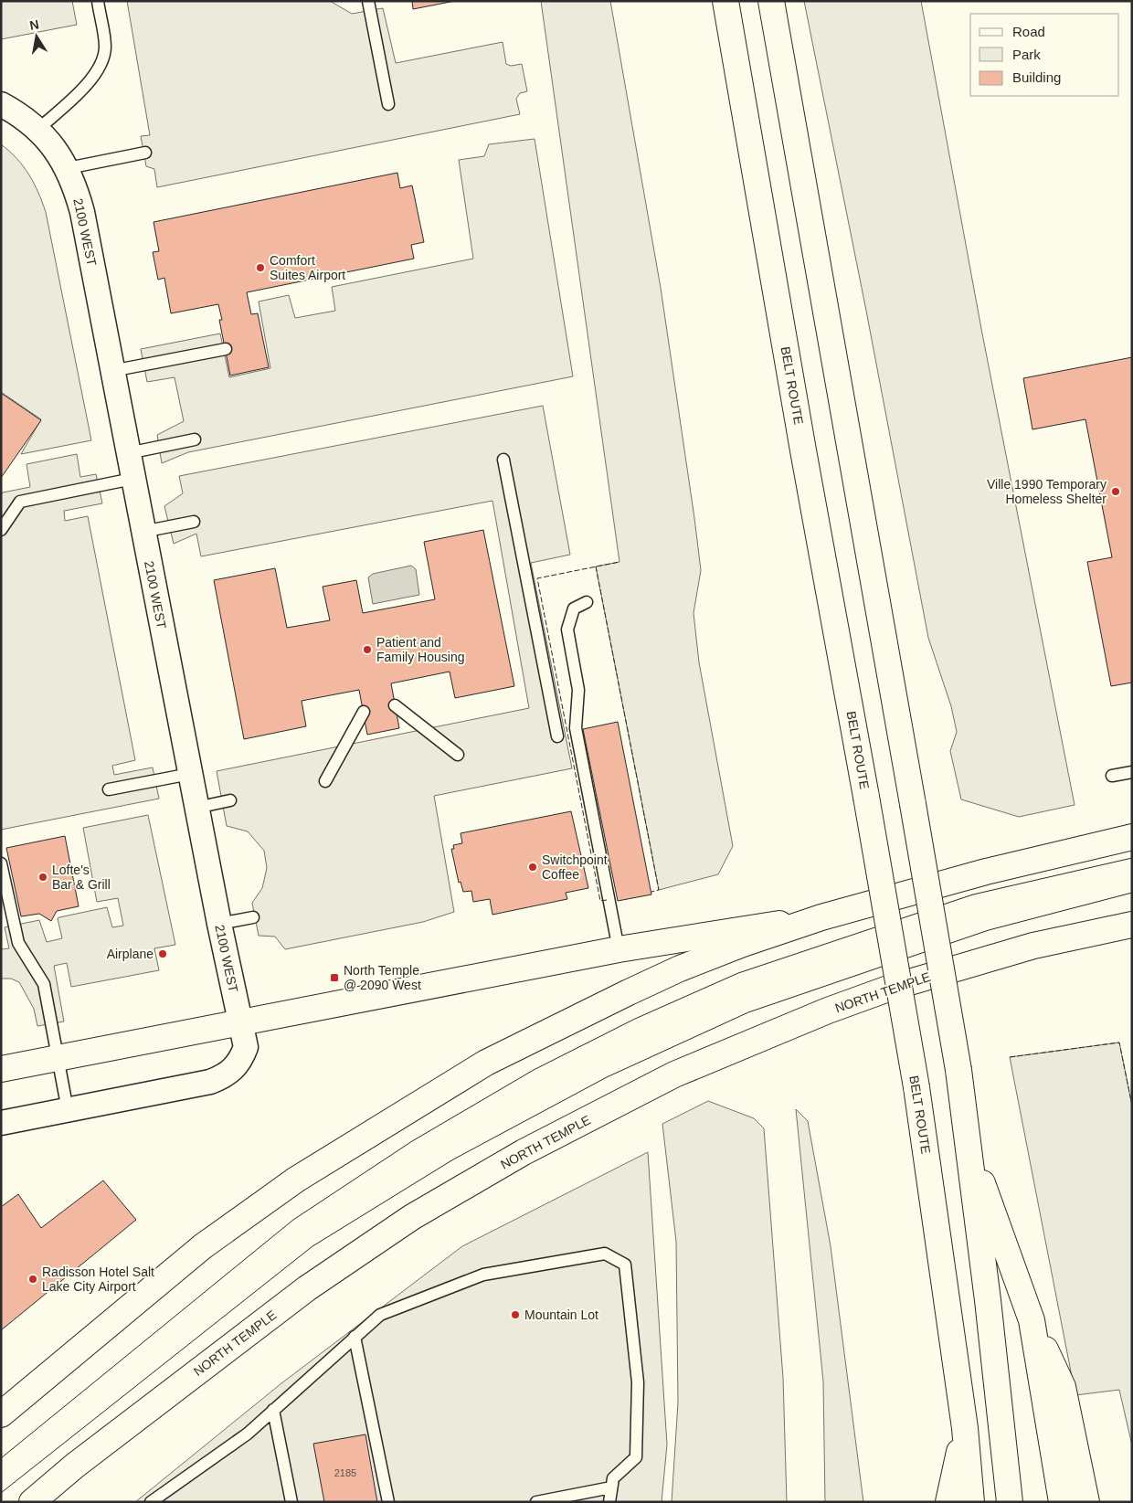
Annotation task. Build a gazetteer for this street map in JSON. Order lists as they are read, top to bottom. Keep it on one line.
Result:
{"streets":{"main road":["BELT ROUTE","NORTH TEMPLE"],"street":["2100 WEST"]},"places":{"other":["Comfort Suites Airport","Ville 1990 Temporary Homeless Shelter","Patient and Family Housing","Switchpoint Coffee","Lofte's Bar & Grill","Airplane","Radisson Hotel Salt Lake City Airport","Mountain Lot"],"transit":["North Temple @ 2090 West"]},"house_numbers":["2185"],"legend":["Road","Park","Building"],"north":"top"}
